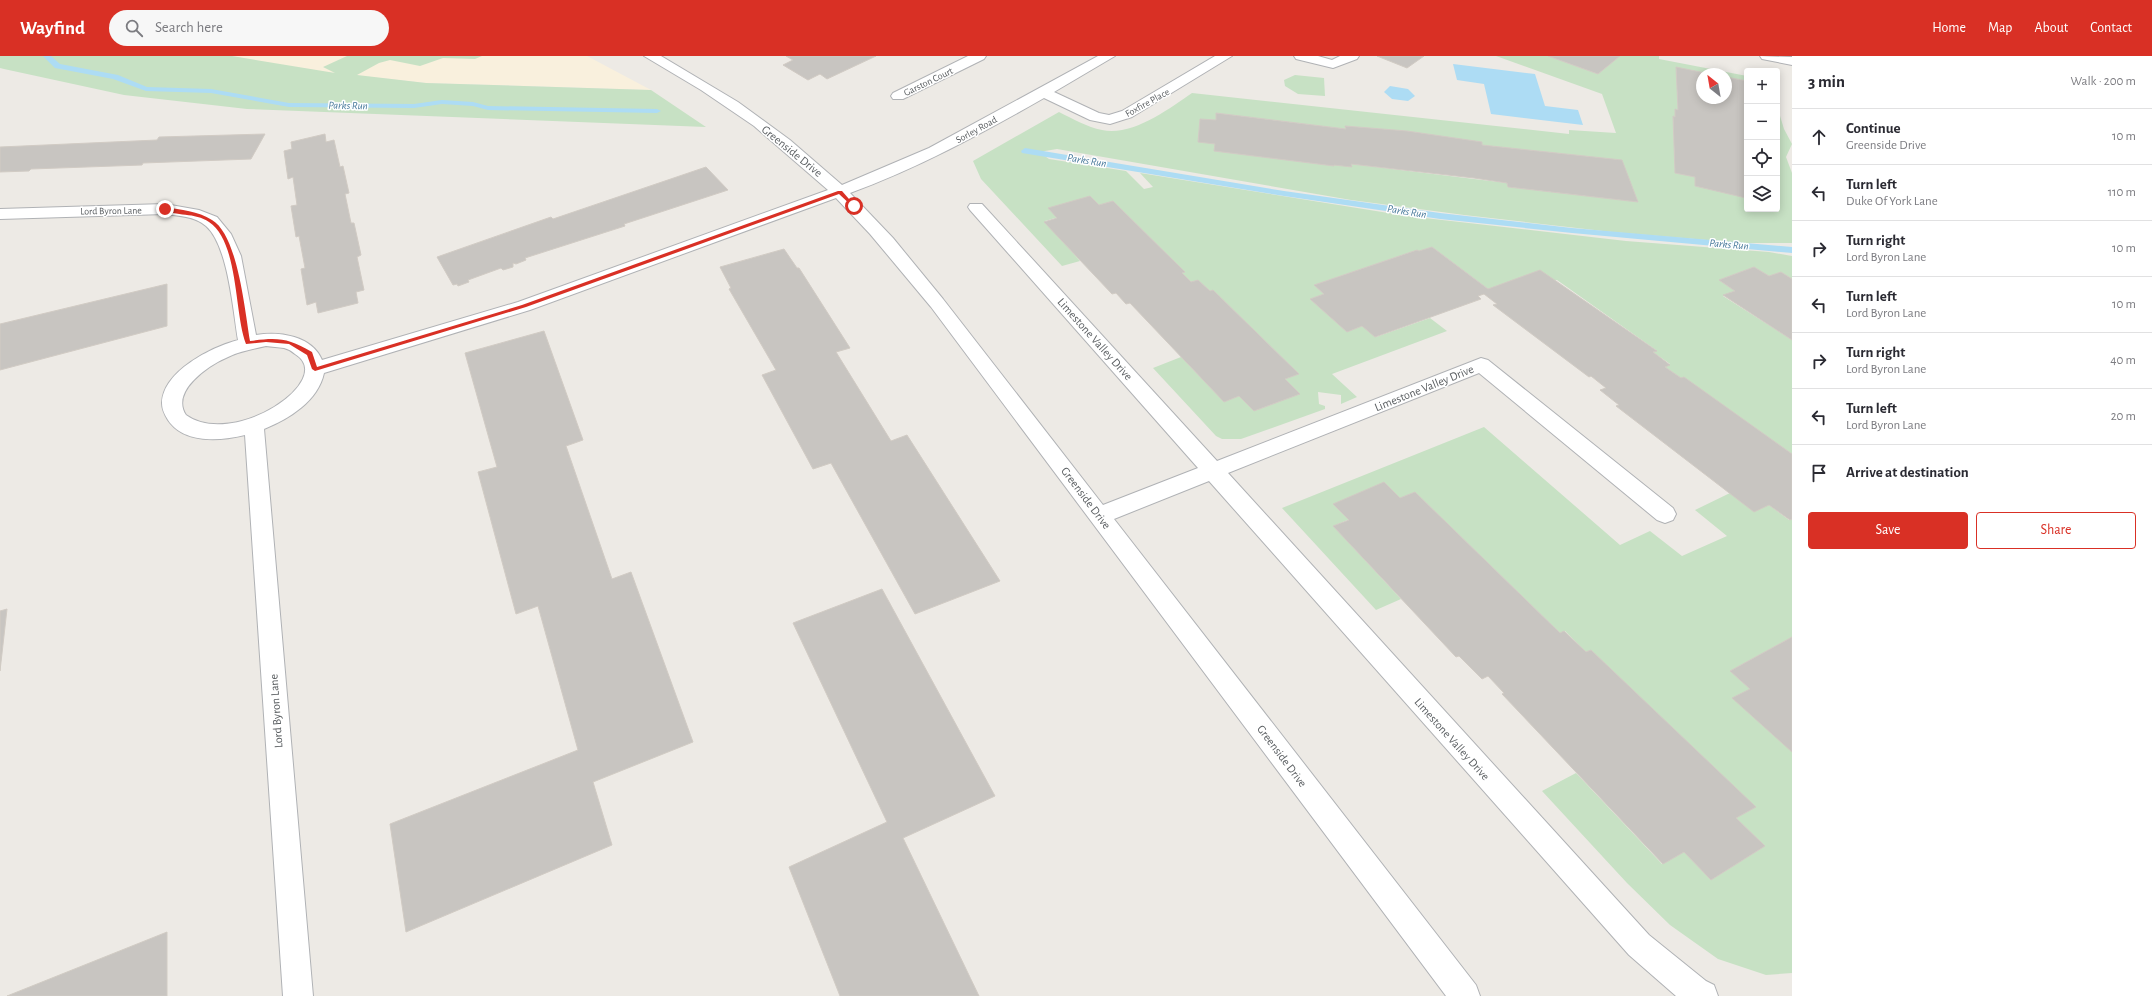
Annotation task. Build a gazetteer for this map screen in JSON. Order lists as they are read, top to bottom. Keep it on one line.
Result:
{"streets":{"street":["Garston Court","Foxfire Place","Sorley Road","Greenside Drive","Lord Byron Lane","Limestone Valley Drive"]},"crossings":[["Foxfire Place","Sorley Road"],["Sorley Road","Greenside Drive"],["Sorley Road","Lord Byron Lane"],["Greenside Drive","Limestone Valley Drive"]],"water":["Parks Run"],"north":"top left","page":{"header":"Wayfind","search":"Search here","nav":["Home","Map","About","Contact"],"heading":["3 min","Walk · 200 m"],"map_buttons":["+","−"],"list":[["Continue","Greenside Drive","10 m"],["Turn left","Duke Of York Lane","110 m"],["Turn right","Lord Byron Lane","10 m"],["Turn left","Lord Byron Lane","10 m"],["Turn right","Lord Byron Lane","40 m"],["Turn left","Lord Byron Lane","20 m"],"Arrive at destination"],"buttons":["Save","Share"]}}
